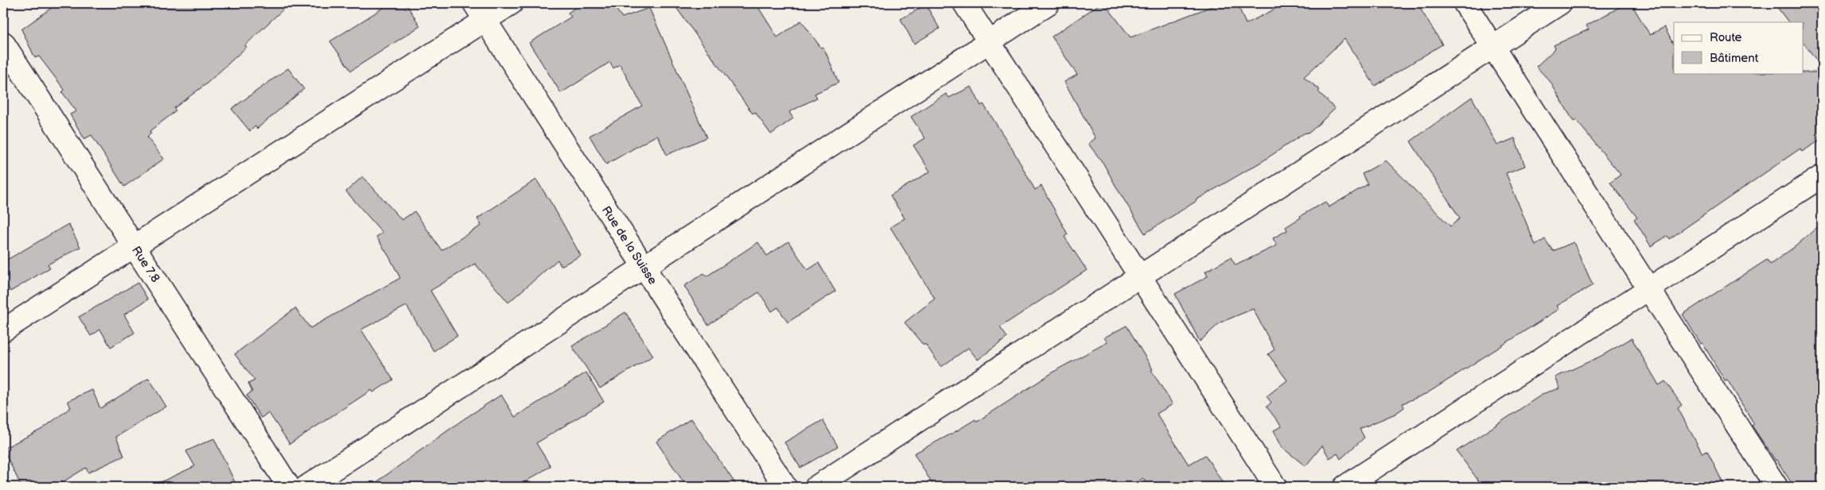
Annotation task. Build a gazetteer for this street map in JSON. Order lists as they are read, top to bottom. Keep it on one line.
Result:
{"streets":{"street":["Rue de la Suisse","Rue 7.8"]},"legend":["Route","Bâtiment"]}
